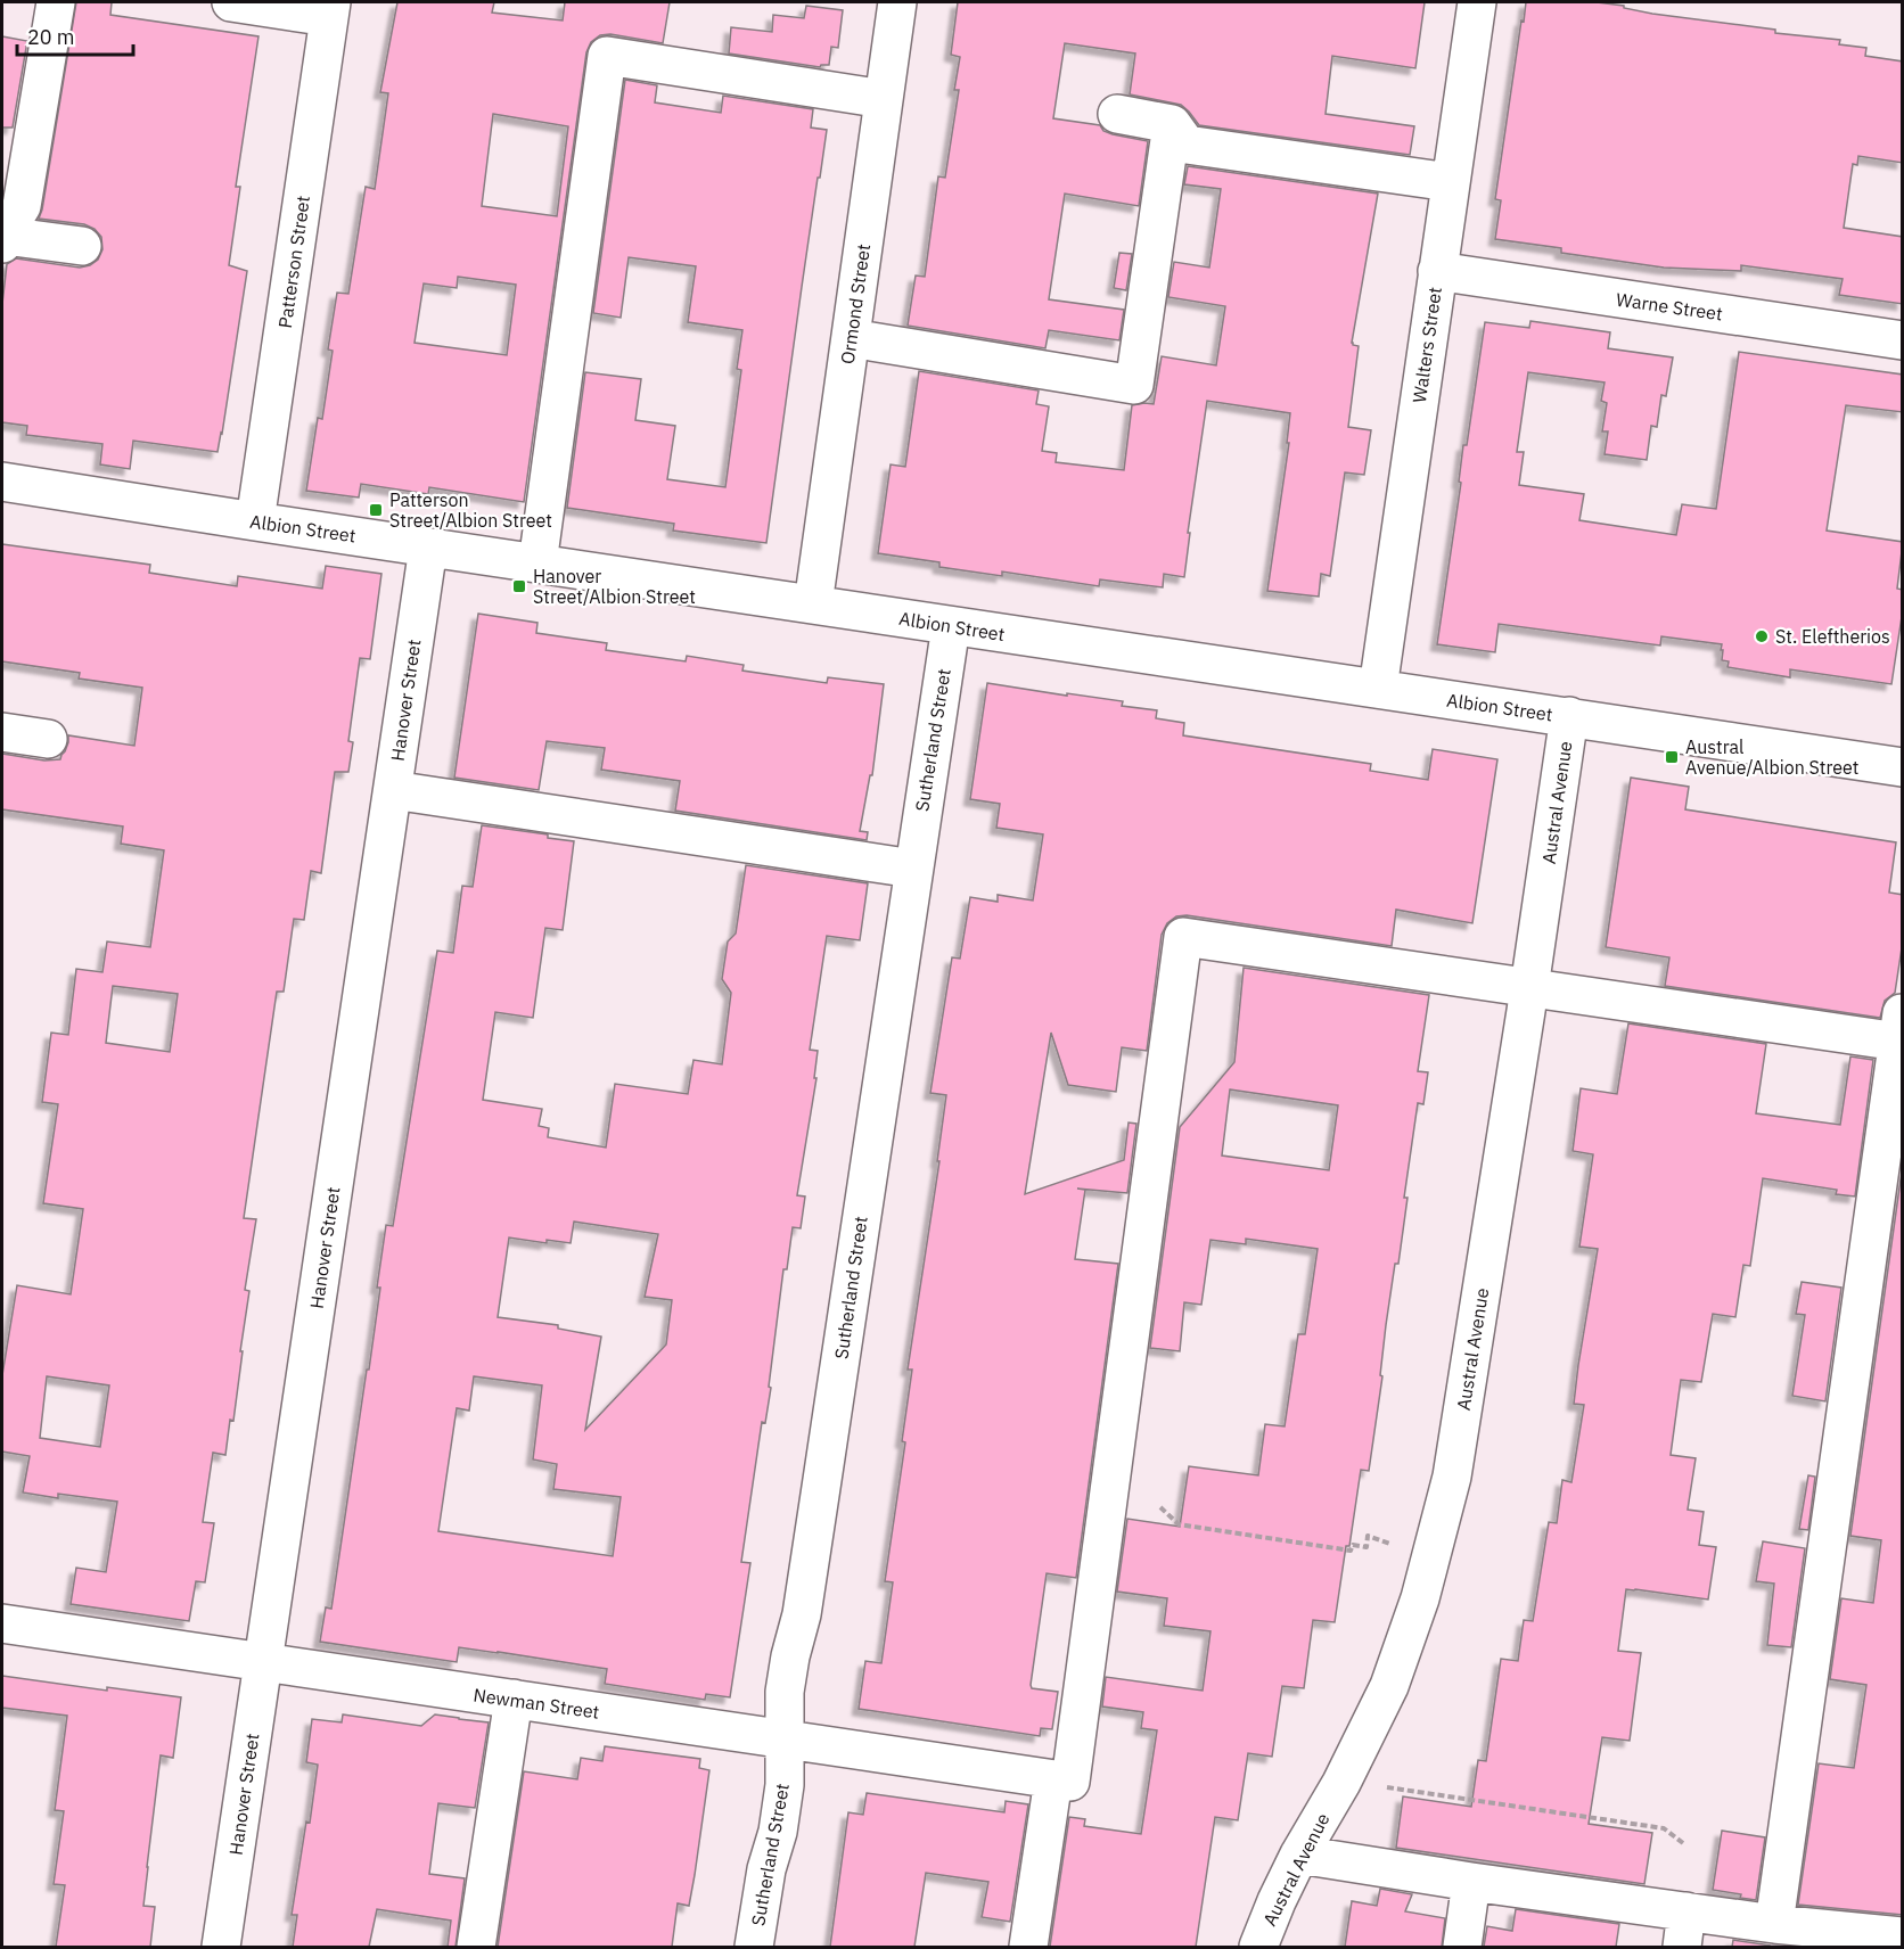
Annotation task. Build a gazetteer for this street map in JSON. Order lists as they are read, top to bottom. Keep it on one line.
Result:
{"streets":{"street":["Patterson Street","Ormond Street","Warne Street","Walters Street","Albion Street","Hanover Street","Sutherland Street","Austral Avenue","Newman Street"]},"crossings":[["Patterson Street","Albion Street"],["Ormond Street","Albion Street"],["Warne Street","Walters Street"],["Walters Street","Albion Street"],["Albion Street","Hanover Street"],["Albion Street","Sutherland Street"],["Albion Street","Austral Avenue"],["Hanover Street","Newman Street"],["Sutherland Street","Newman Street"]],"places":{"transit":["Patterson Street/Albion Street","Hanover Street/Albion Street","Austral Avenue/Albion Street"],"other":["St. Eleftherios"]},"scale_bar":"20 m"}
